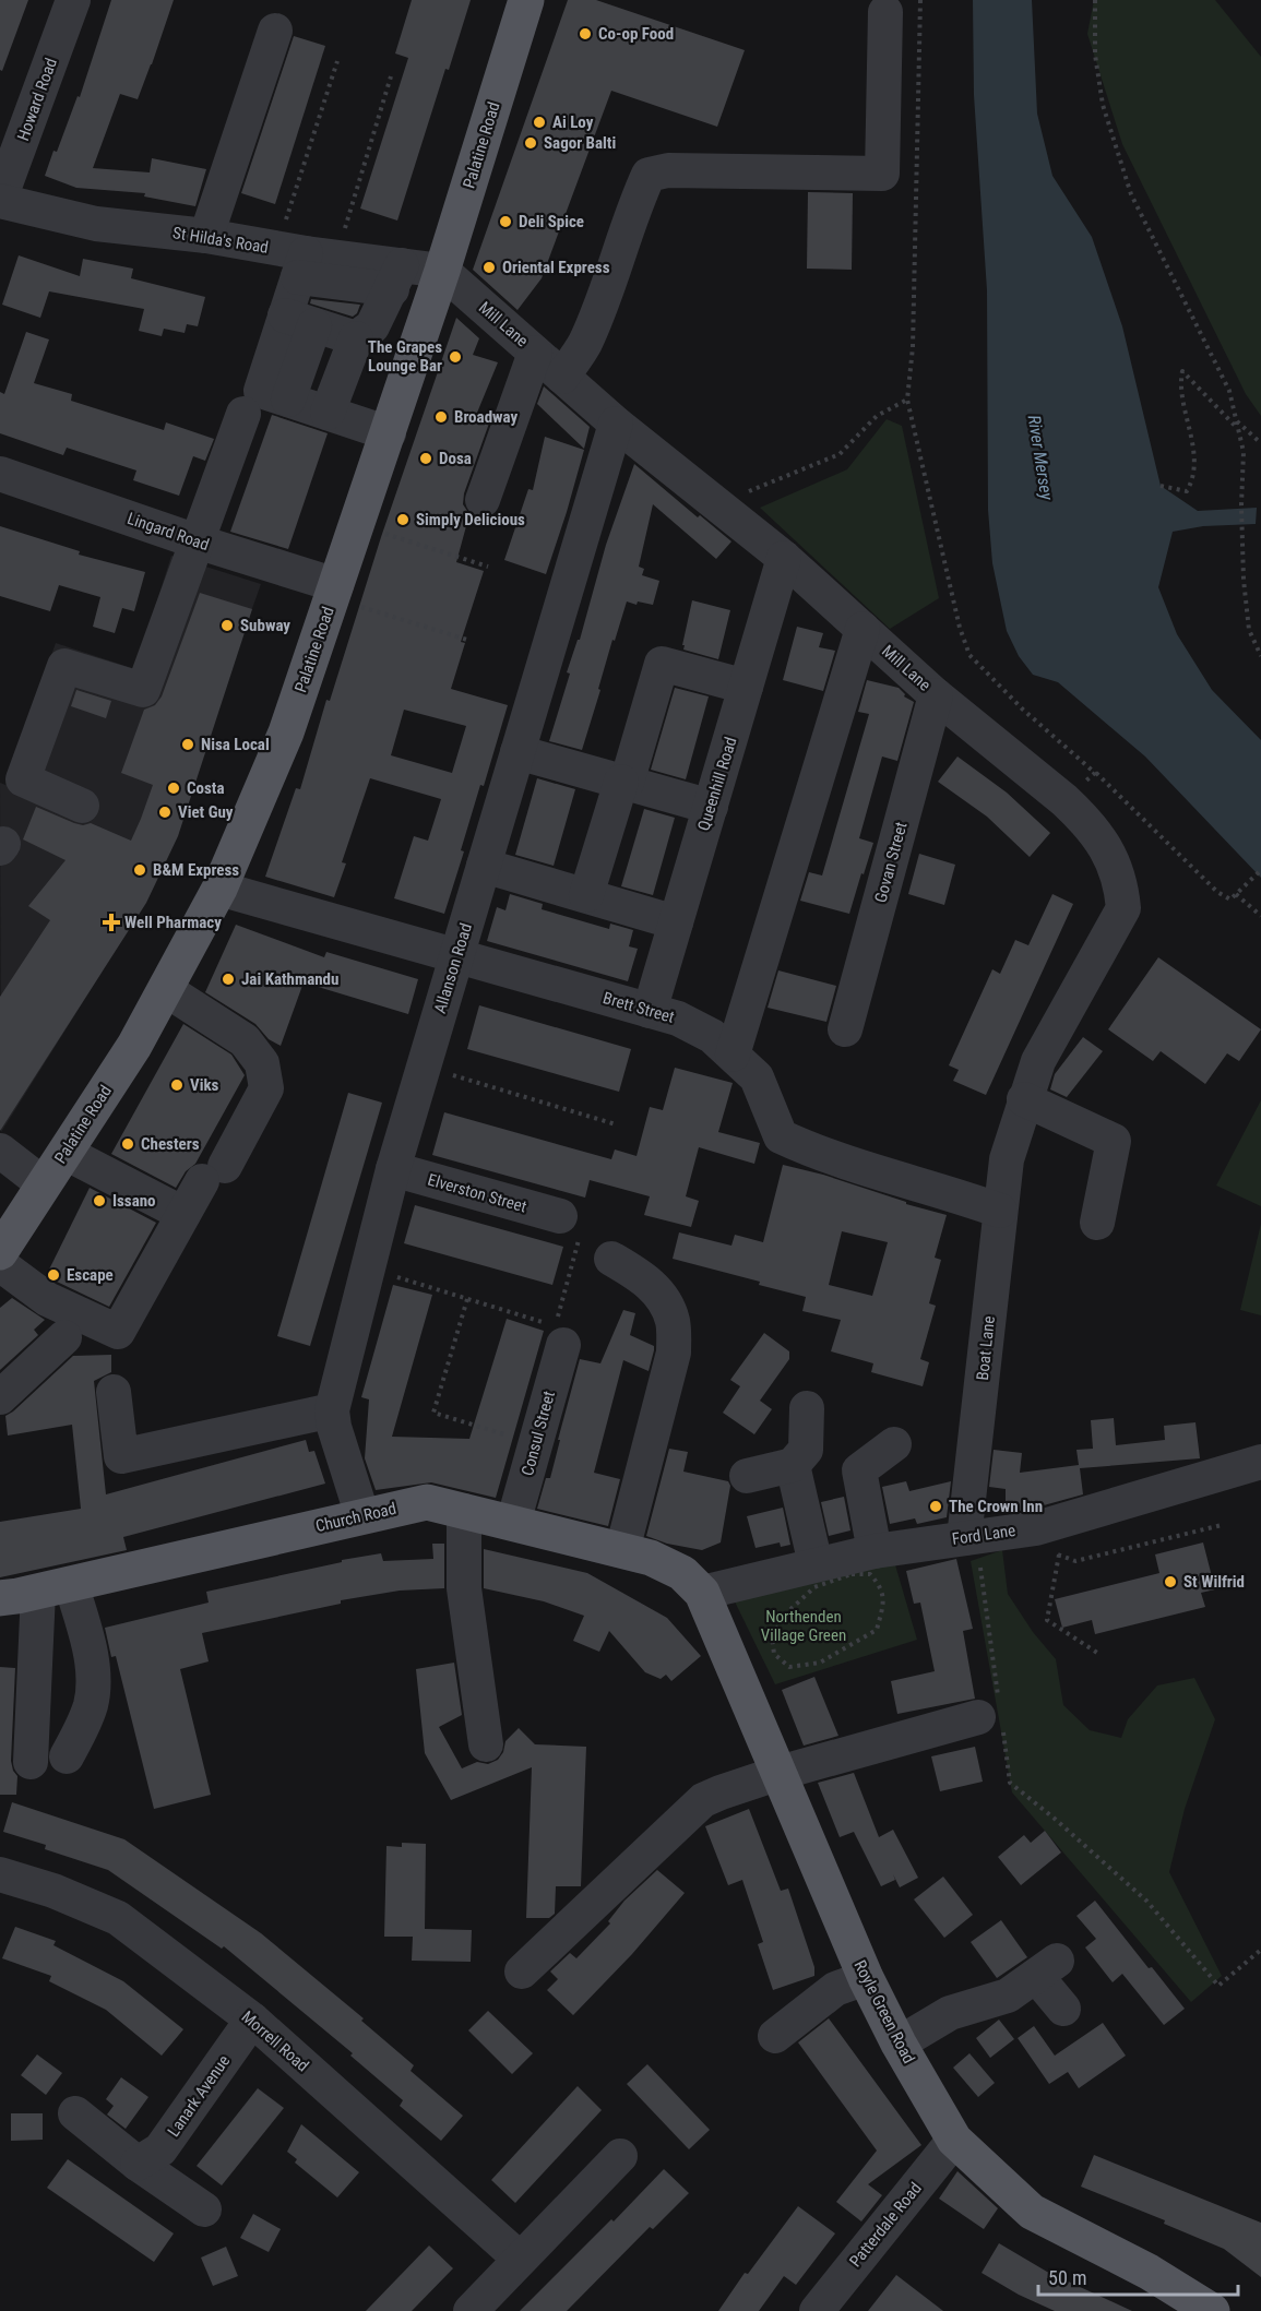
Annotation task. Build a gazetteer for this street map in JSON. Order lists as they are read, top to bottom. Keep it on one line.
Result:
{"streets":{"main road":["Palatine Road","Church Road","Royle Green Road"],"street":["Howard Road","St Hilda's Road","Mill Lane","Lingard Road","Queenhill Road","Govan Street","Allanson Road","Brett Street","Elverston Street","Boat Lane","Consul Street","Ford Lane","Morrell Road","Lanark Avenue","Patterdale Road"]},"crossings":[["Howard Road","St Hilda's Road"],["Palatine Road","St Hilda's Road"],["Palatine Road","Mill Lane"],["Palatine Road","Lingard Road"],["Palatine Road","Brett Street"],["St Hilda's Road","Mill Lane"],["Mill Lane","Queenhill Road"],["Mill Lane","Govan Street"],["Mill Lane","Allanson Road"],["Mill Lane","Boat Lane"],["Queenhill Road","Brett Street"],["Allanson Road","Brett Street"],["Allanson Road","Elverston Street"],["Allanson Road","Church Road"],["Brett Street","Boat Lane"],["Boat Lane","Ford Lane"],["Consul Street","Church Road"],["Church Road","Ford Lane"],["Church Road","Royle Green Road"],["Ford Lane","Royle Green Road"],["Royle Green Road","Patterdale Road"],["Morrell Road","Lanark Avenue"]],"water":["River Mersey"],"parks":["Northenden Village Green"],"places":{"other":["Co-op Food","Ai Loy","Sagor Balti","Deli Spice","Oriental Express","The Grapes Lounge Bar","Broadway","Dosa","Simply Delicious","Subway","Nisa Local","Costa","Viet Guy","B&M Express","Jai Kathmandu","Viks","Chesters","Issano","Escape","The Crown Inn","St Wilfrid"],"health":["Well Pharmacy"]},"scale_bar":"50 m"}
